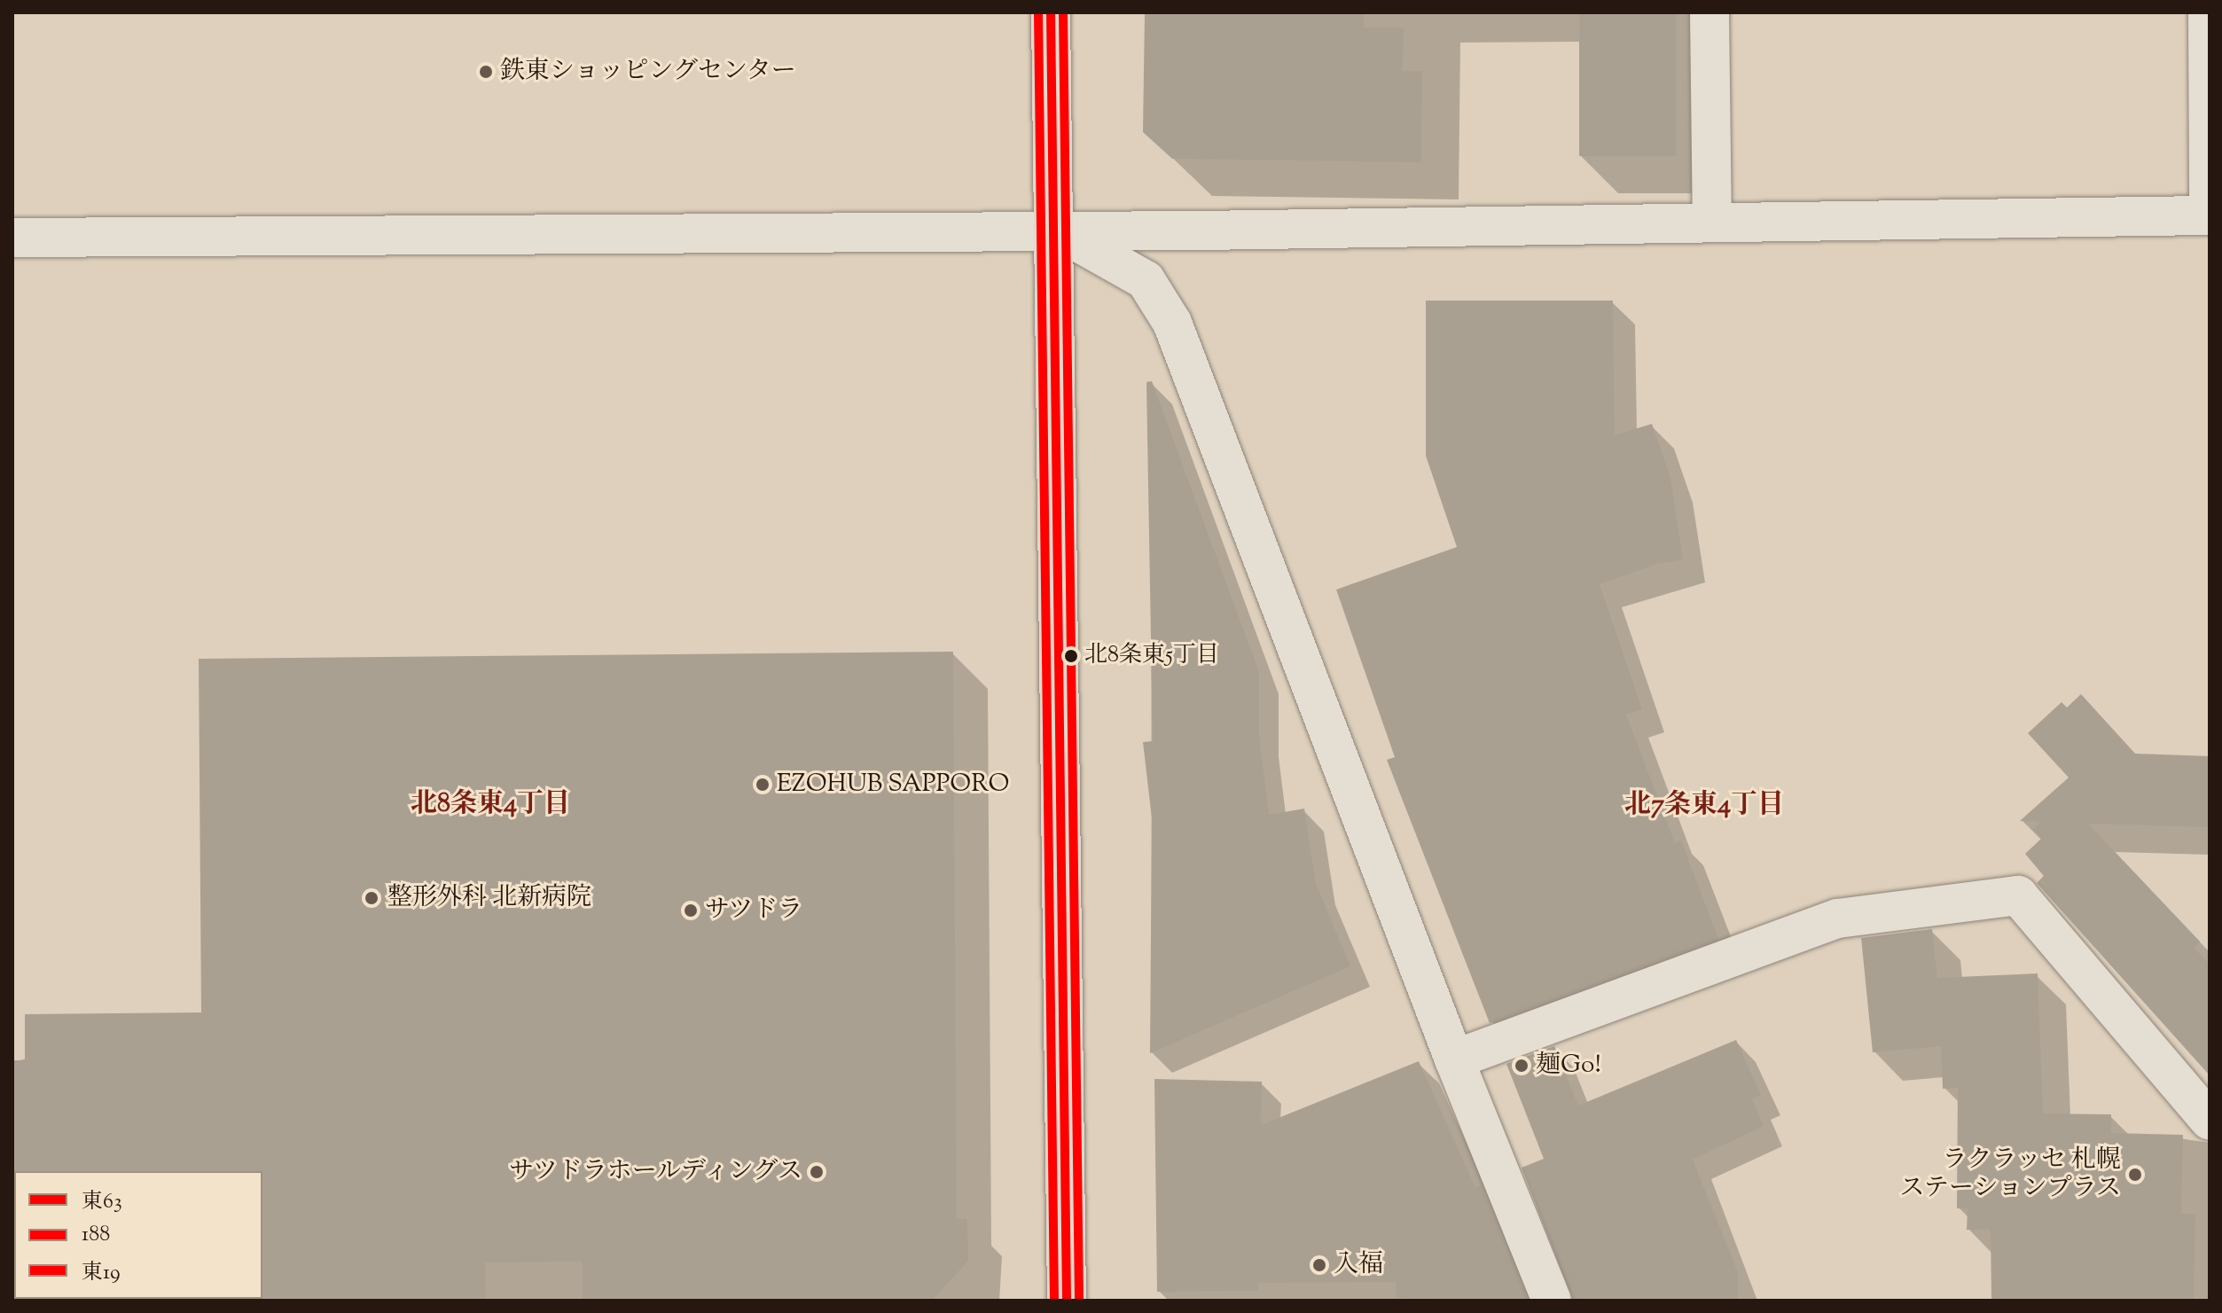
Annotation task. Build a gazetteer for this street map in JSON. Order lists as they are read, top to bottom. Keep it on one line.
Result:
{"districts":["北8条東4丁目","北7条東4丁目"],"places":["鉄東ショッピングセンター","北8条東5丁目","EZOHUB SAPPORO","整形外科 北新病院","サツドラ","麺Go!","サツドラホールディングス","ラクラッセ 札幌 ステーションプラス","入福"],"lines":["transit line 東63","transit line 188","transit line 東19"],"legend":["東63","188","東19"]}
